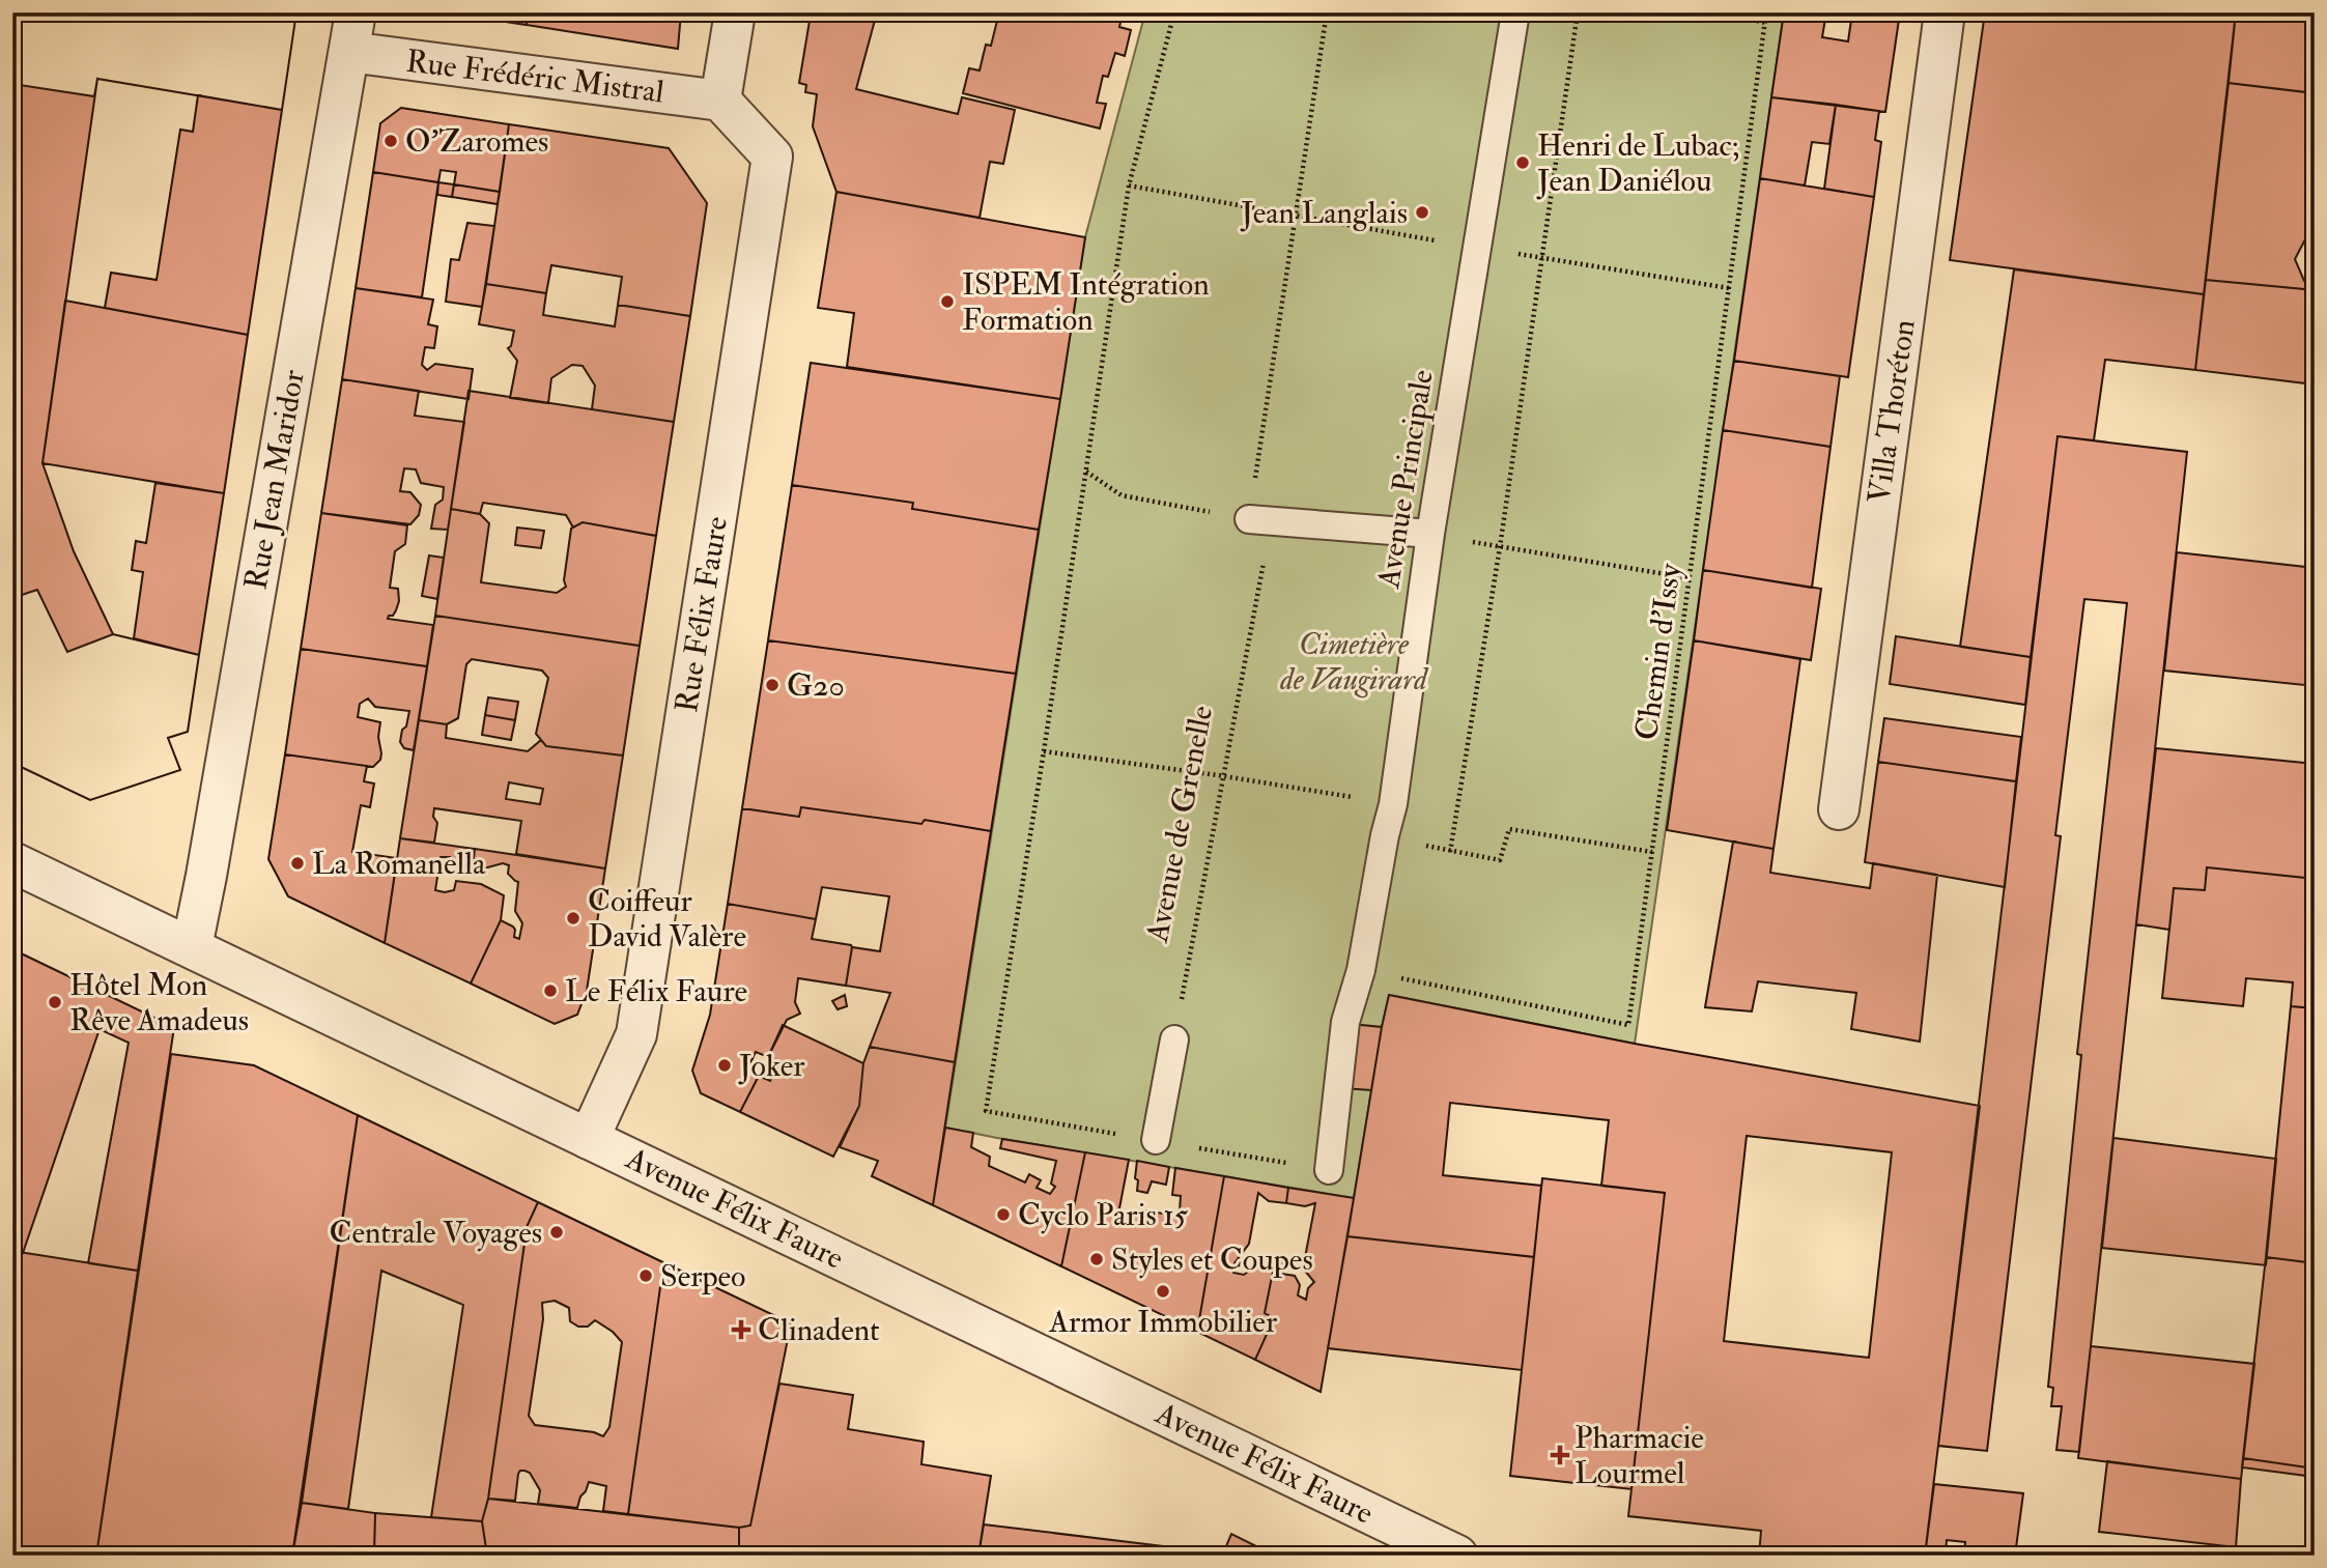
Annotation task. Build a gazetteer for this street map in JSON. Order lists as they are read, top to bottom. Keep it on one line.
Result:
{"streets":{"street":["Rue Frédéric Mistral","Villa Thoréton","Rue Jean Maridor","Rue Félix Faure","Avenue Félix Faure"],"lane":["Avenue Principale"],"path":["Chemin d'Issy","Avenue de Grenelle"]},"crossings":[["Rue Frédéric Mistral","Rue Jean Maridor"],["Rue Frédéric Mistral","Rue Félix Faure"],["Avenue Principale","Chemin d'Issy"],["Rue Jean Maridor","Avenue Félix Faure"],["Rue Félix Faure","Avenue Félix Faure"]],"parks":["Cimetière de Vaugirard"],"places":{"other":["O'Zaromes","Henri de Lubac; Jean Daniélou","Jean Langlais","ISPEM Intégration Formation","G20","La Romanella","Coiffeur David Valère","Le Félix Faure","Hôtel Mon Rêve Amadeus","Joker","Cyclo Paris 15","Centrale Voyages","Styles et Coupes","Serpeo","Armor Immobilier"],"health":["Clinadent","Pharmacie Lourmel"]}}
